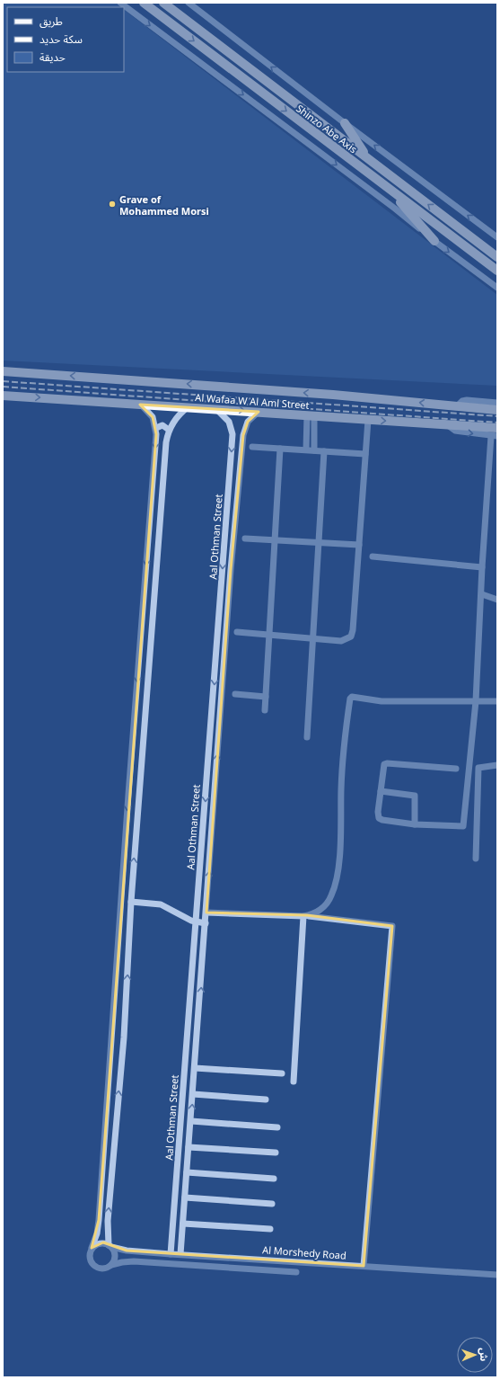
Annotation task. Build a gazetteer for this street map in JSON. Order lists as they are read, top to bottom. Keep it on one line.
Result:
{"streets":{"main road":["Shinzo Abe Axis","Al Wafaa W Al Aml Street"],"street":["Aal Othman Street","Al Morshedy Road"]},"crossings":[["Al Wafaa W Al Aml Street","Aal Othman Street"],["Aal Othman Street","Al Morshedy Road"]],"places":["Grave of Mohammed Morsi"],"legend":["طريق","سكة حديد","حديقة"],"north":"right"}
